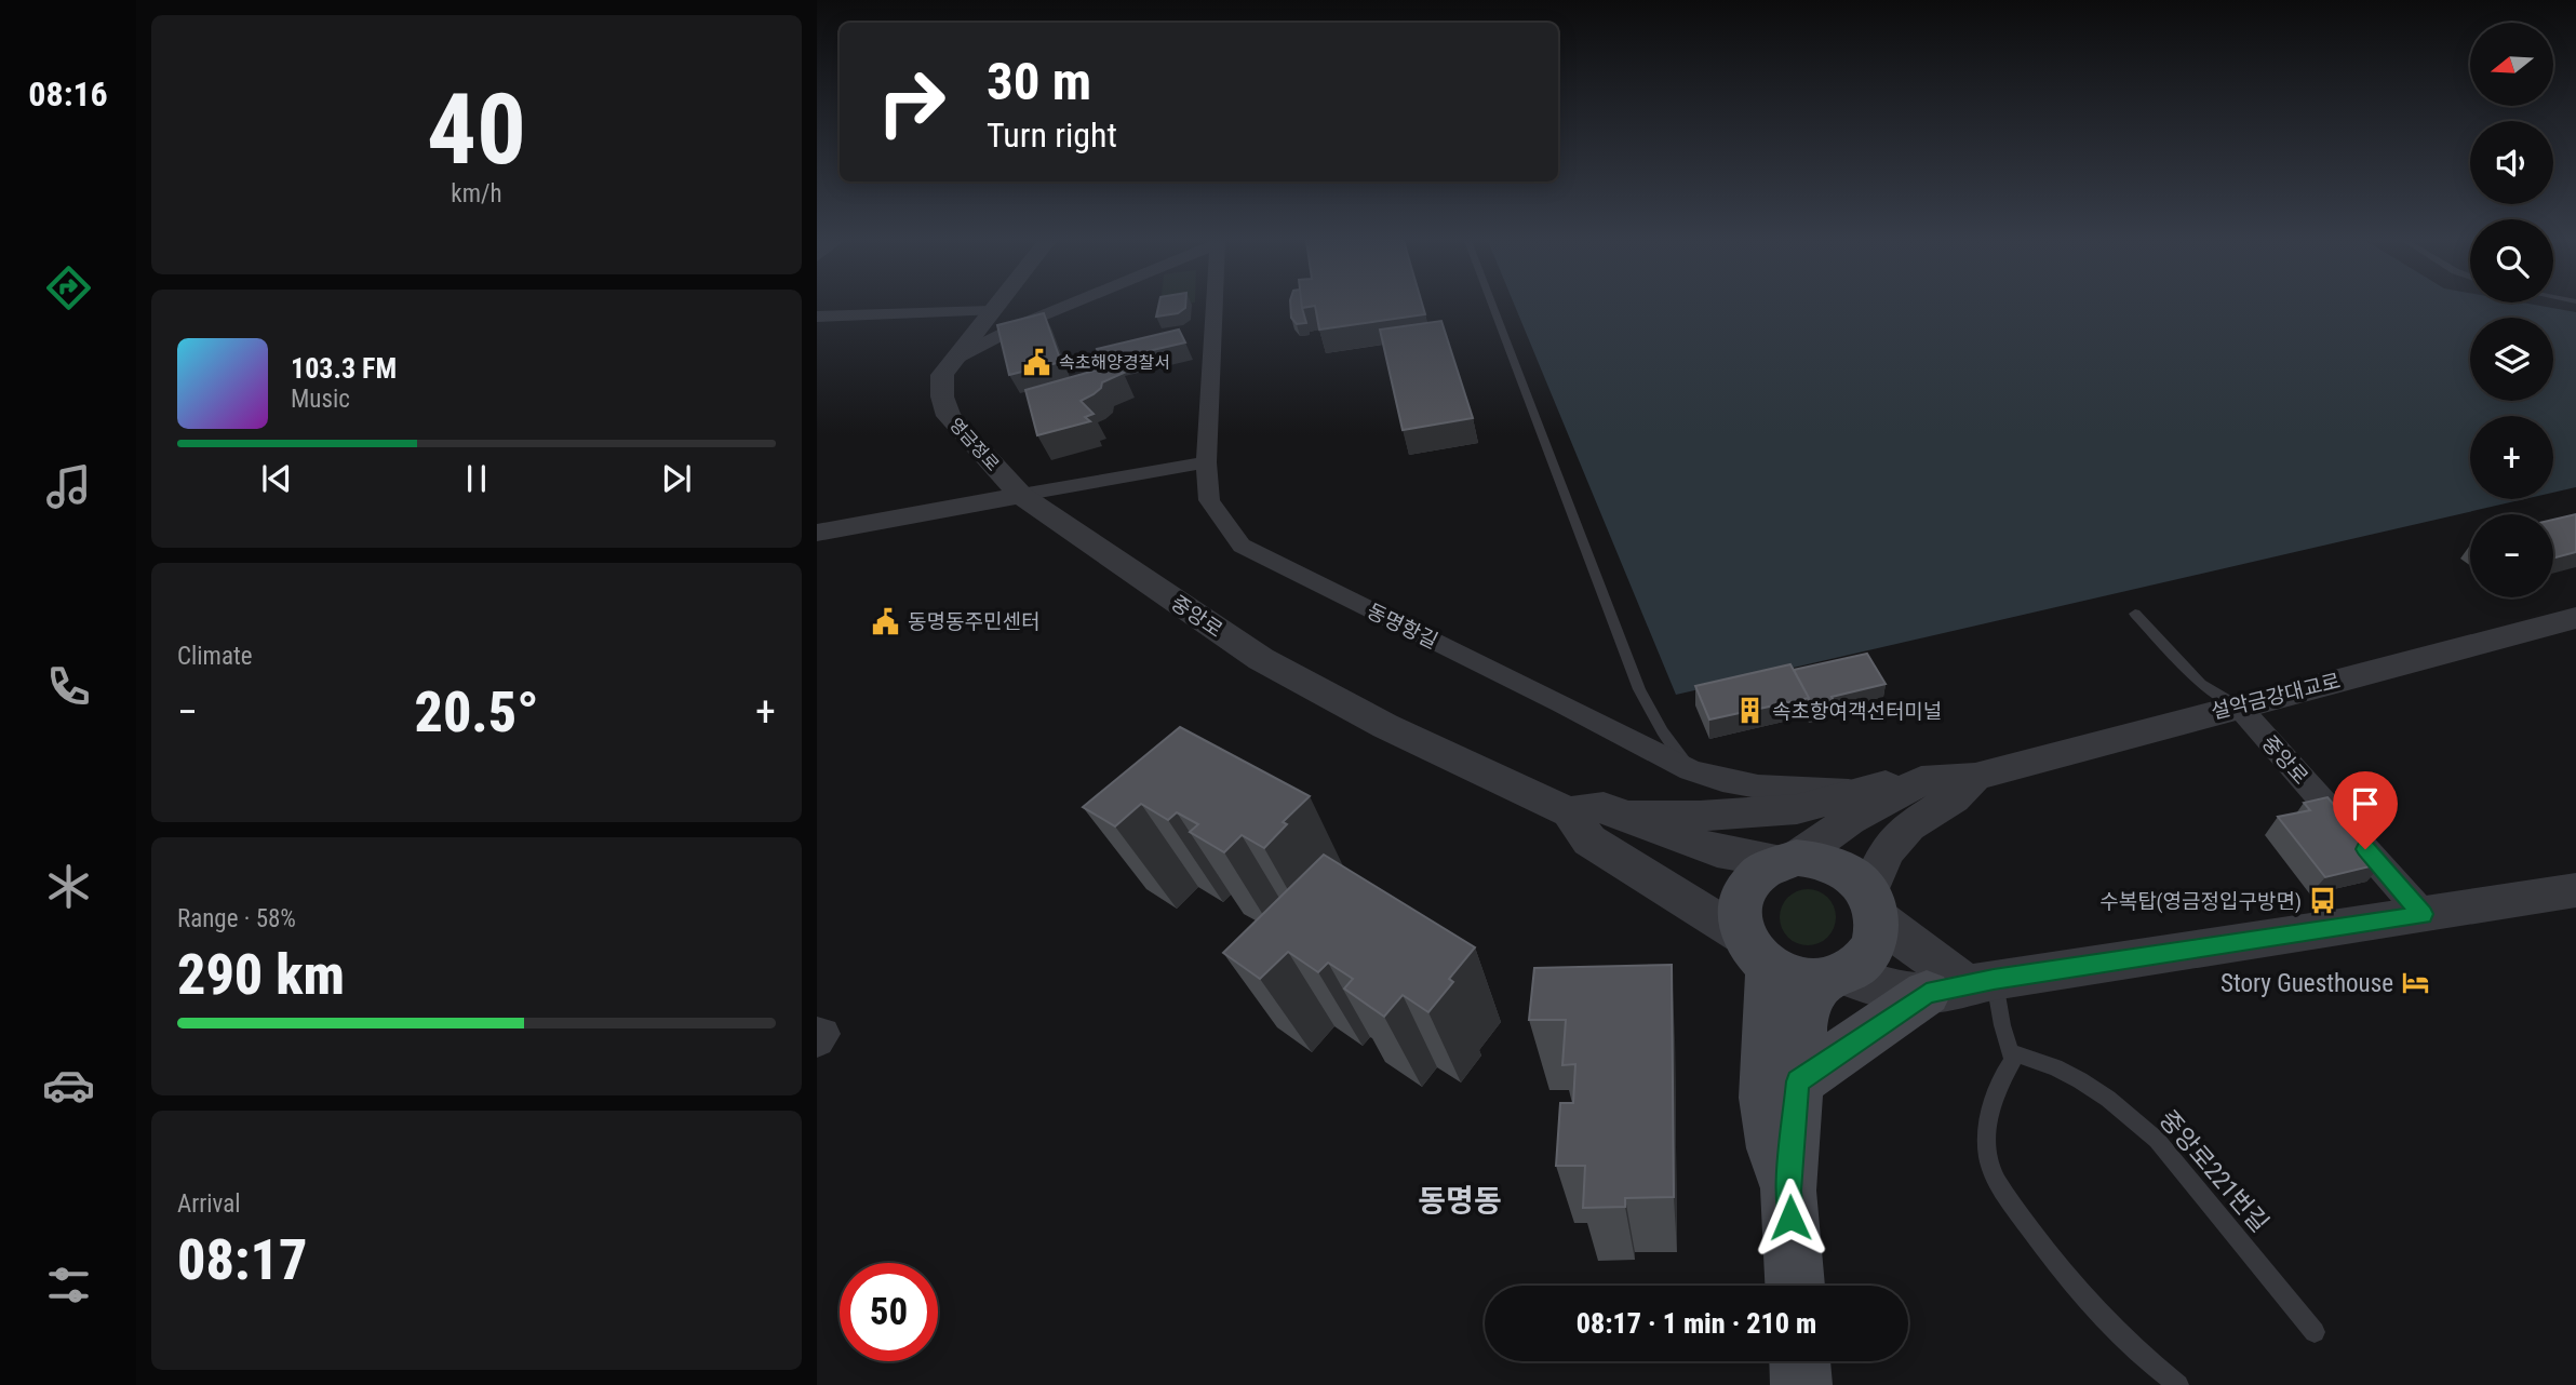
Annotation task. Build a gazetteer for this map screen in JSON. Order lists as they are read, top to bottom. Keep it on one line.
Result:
{"streets":{"street":["영금정로","중앙로","동명항길","설악금강대교로"],"lane":["중앙로221번길"]},"crossings":[["영금정로","중앙로"],["중앙로","설악금강대교로"],["동명항길","설악금강대교로"]],"districts":["동명동"],"places":{"public building":["속초해양경찰서","동명동주민센터"],"building":["속초항여객선터미널"],"bus stop":["수복탑(영금정입구방면)"],"hotel":["Story Guesthouse"]},"north":"left","page":{"tabs":"08:16","tile":[["40","km/h"],"Climate",["Range · 58%","290 km"],["Arrival","08:17"]],"map_buttons":["+","−"],"turn":["30 m","Turn right"],"song":["103.3 FM","Music"],"heat":["−","20.5°","+"],"limit":"50","trip":"08:17 · 1 min · 210 m"}}
